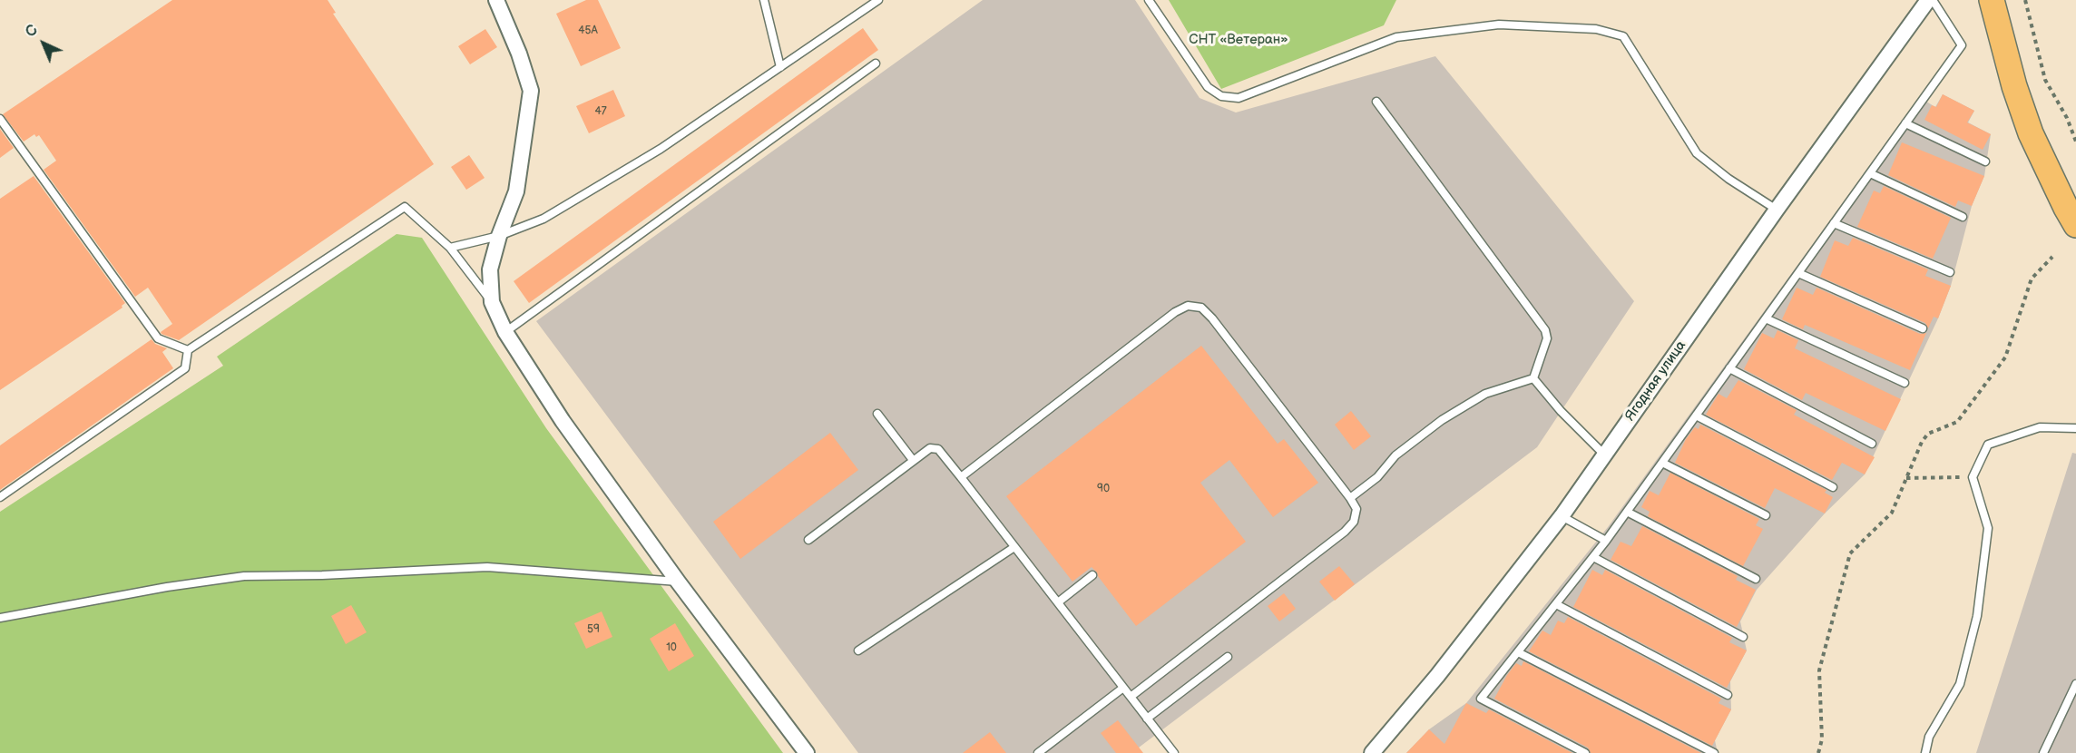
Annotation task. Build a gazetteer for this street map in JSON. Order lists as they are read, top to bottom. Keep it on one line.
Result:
{"streets":{"street":["Ягодная улица"]},"parks":["СНТ «Ветеран»"],"house_numbers":["45А","47","90","59","10"],"north":"top left"}
